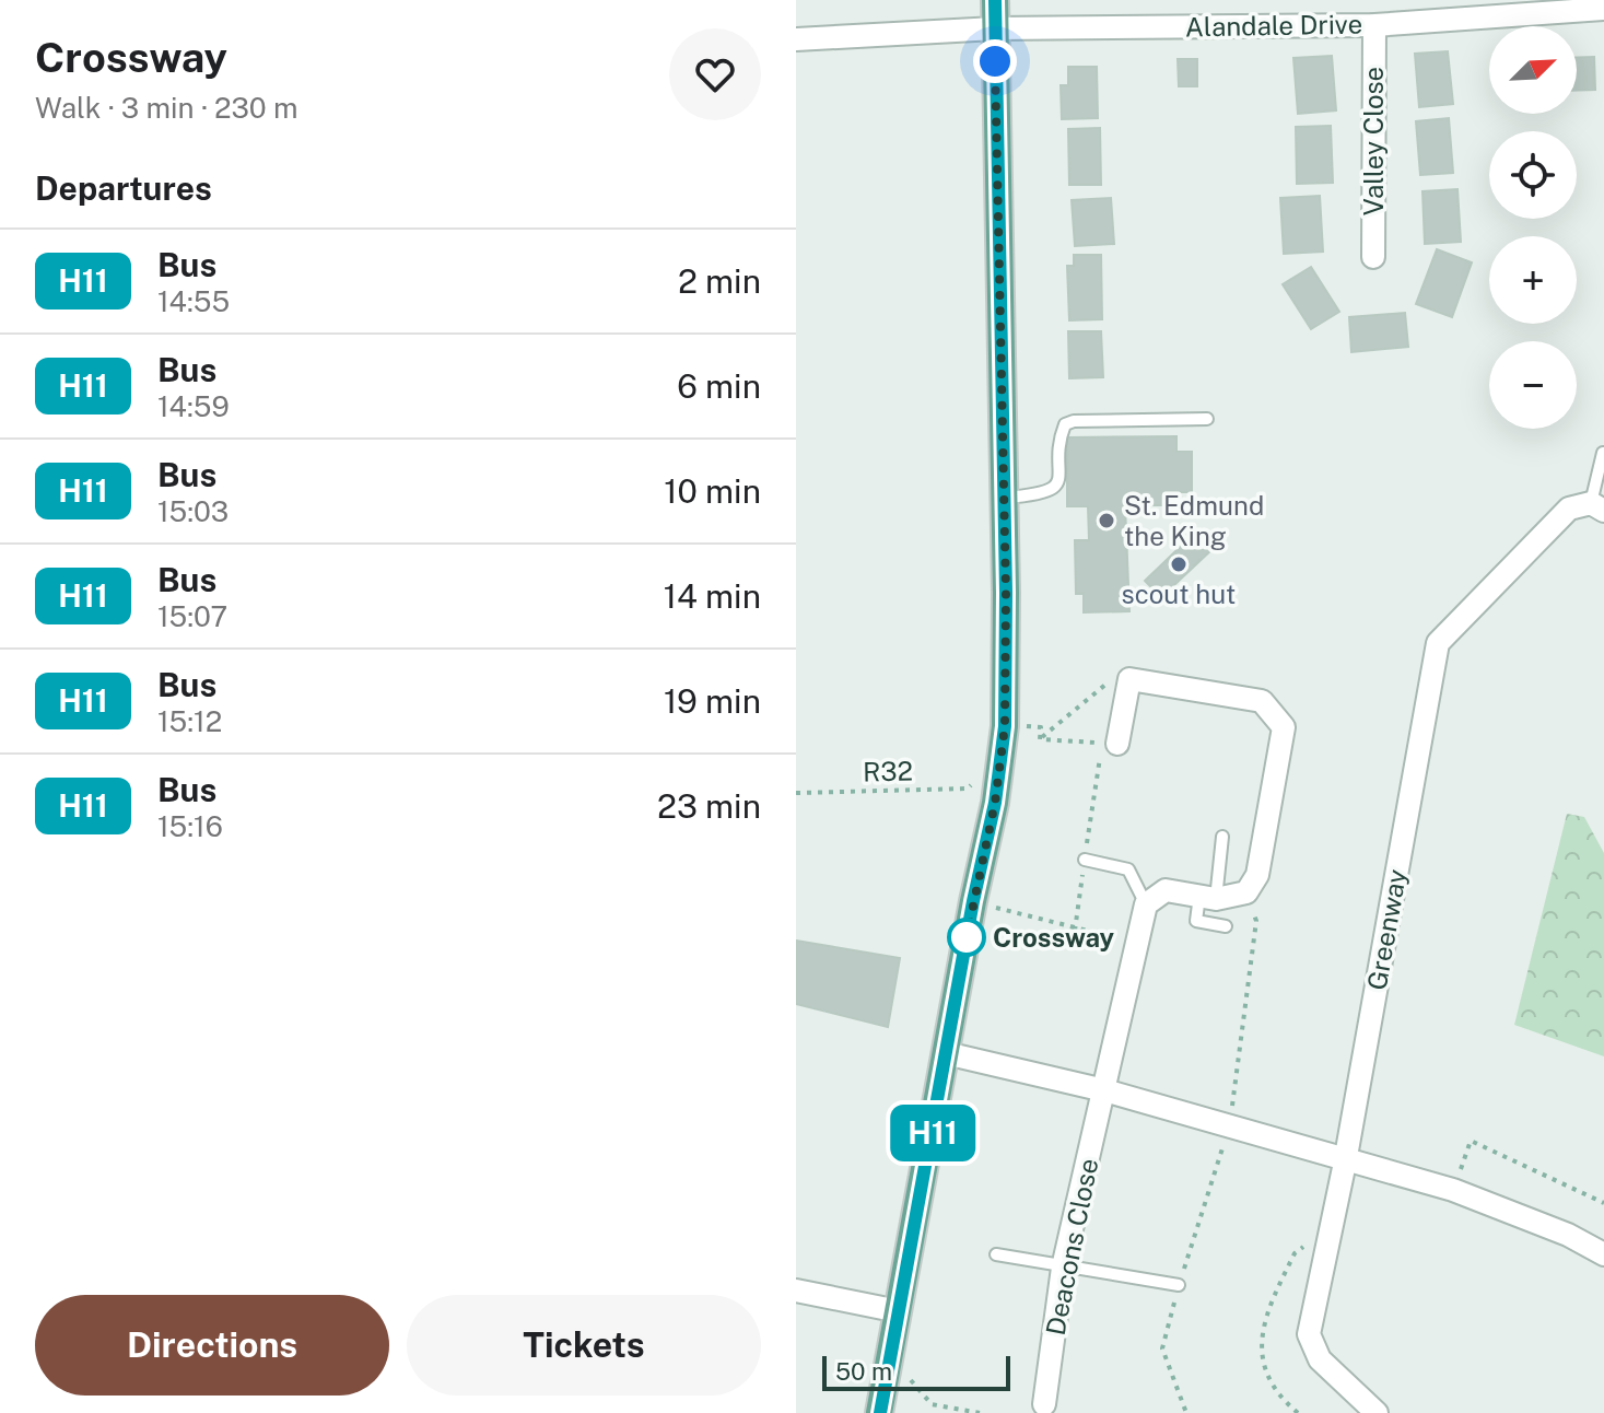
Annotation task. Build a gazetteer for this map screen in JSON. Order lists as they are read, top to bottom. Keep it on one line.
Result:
{"streets":{"street":["Alandale Drive","Valley Close","Greenway","Deacons Close"],"path":["R32"]},"crossings":[["Alandale Drive","Valley Close"]],"places":["St. Edmund the King","scout hut","Crossway"],"lines":["bus line H11"],"scale_bar":"50 m","north":"top right","page":{"heading":[["Crossway","Walk · 3 min · 230 m"],"Departures"],"on_map":"H11","map_buttons":["+","−"],"list":[{"mark":"H11","name":"Bus","note":"14:55","value":"2 min"},{"mark":"H11","name":"Bus","note":"14:59","value":"6 min"},{"mark":"H11","name":"Bus","note":"15:03","value":"10 min"},{"mark":"H11","name":"Bus","note":"15:07","value":"14 min"},{"mark":"H11","name":"Bus","note":"15:12","value":"19 min"},{"mark":"H11","name":"Bus","note":"15:16","value":"23 min"}],"buttons":["Directions","Tickets"],"scale":"50 m"}}
